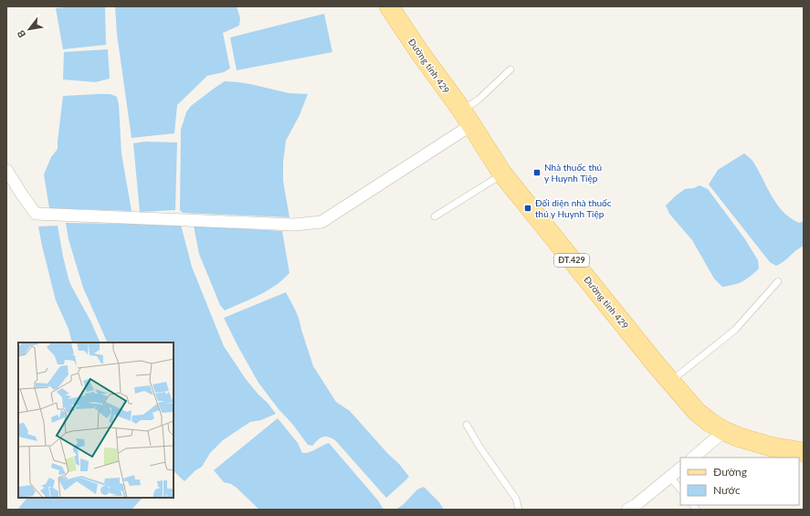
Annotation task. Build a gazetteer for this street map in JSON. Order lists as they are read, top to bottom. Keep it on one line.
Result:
{"streets":{"main road":["Đường tỉnh 429","ĐT.429"]},"places":{"transit":["Nhà thuốc thú y Huynh Tiệp","Đối diện nhà thuốc thú y Huynh Tiệp"]},"legend":["Đường","Nước"],"north":"bottom left"}
